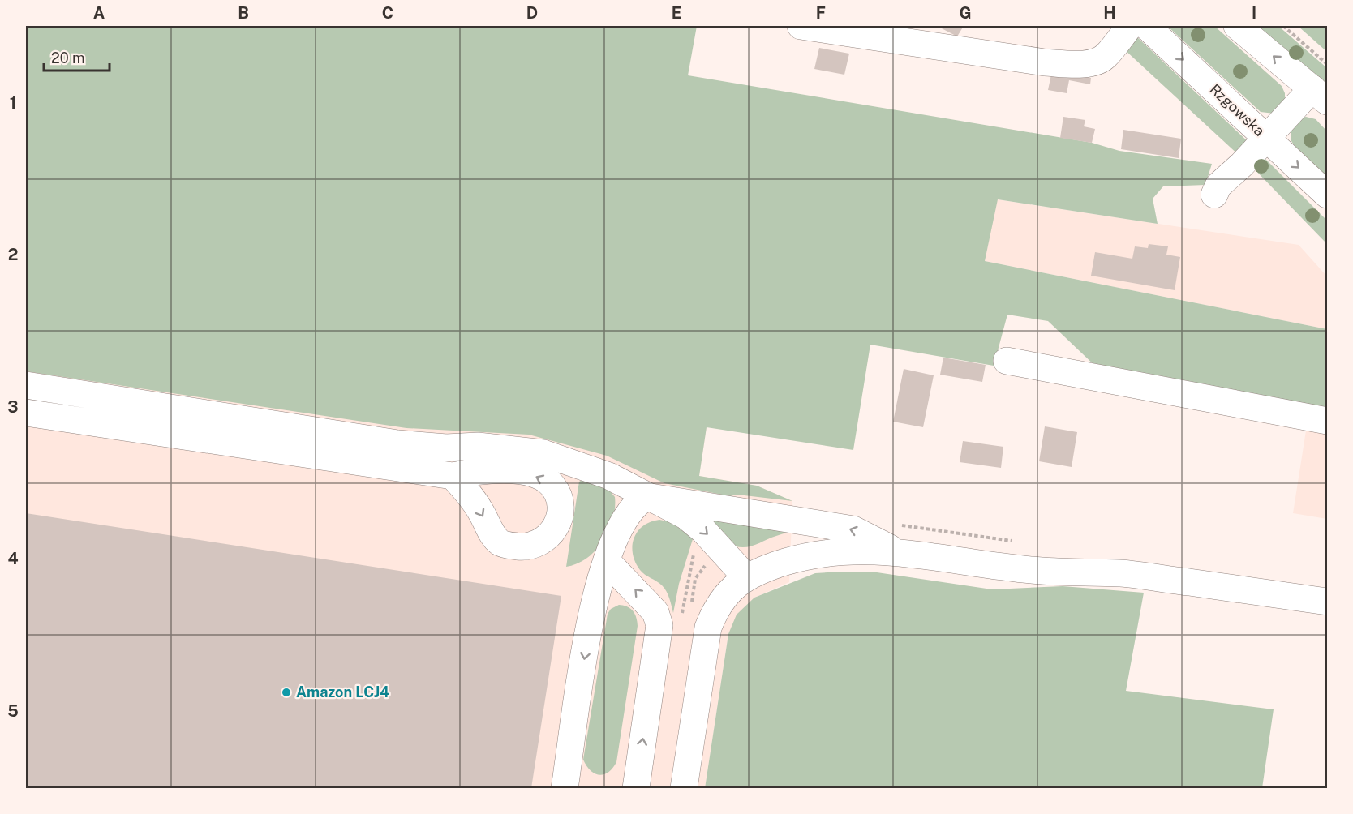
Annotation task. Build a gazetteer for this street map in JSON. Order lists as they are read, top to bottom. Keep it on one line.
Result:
{"streets":{"main road":["Rzgowska"]},"places":["Amazon LCJ4"],"scale_bar":"20 m","grid":{"columns":["A","B","C","D","E","F","G","H","I"],"rows":["1","2","3","4","5"]}}
